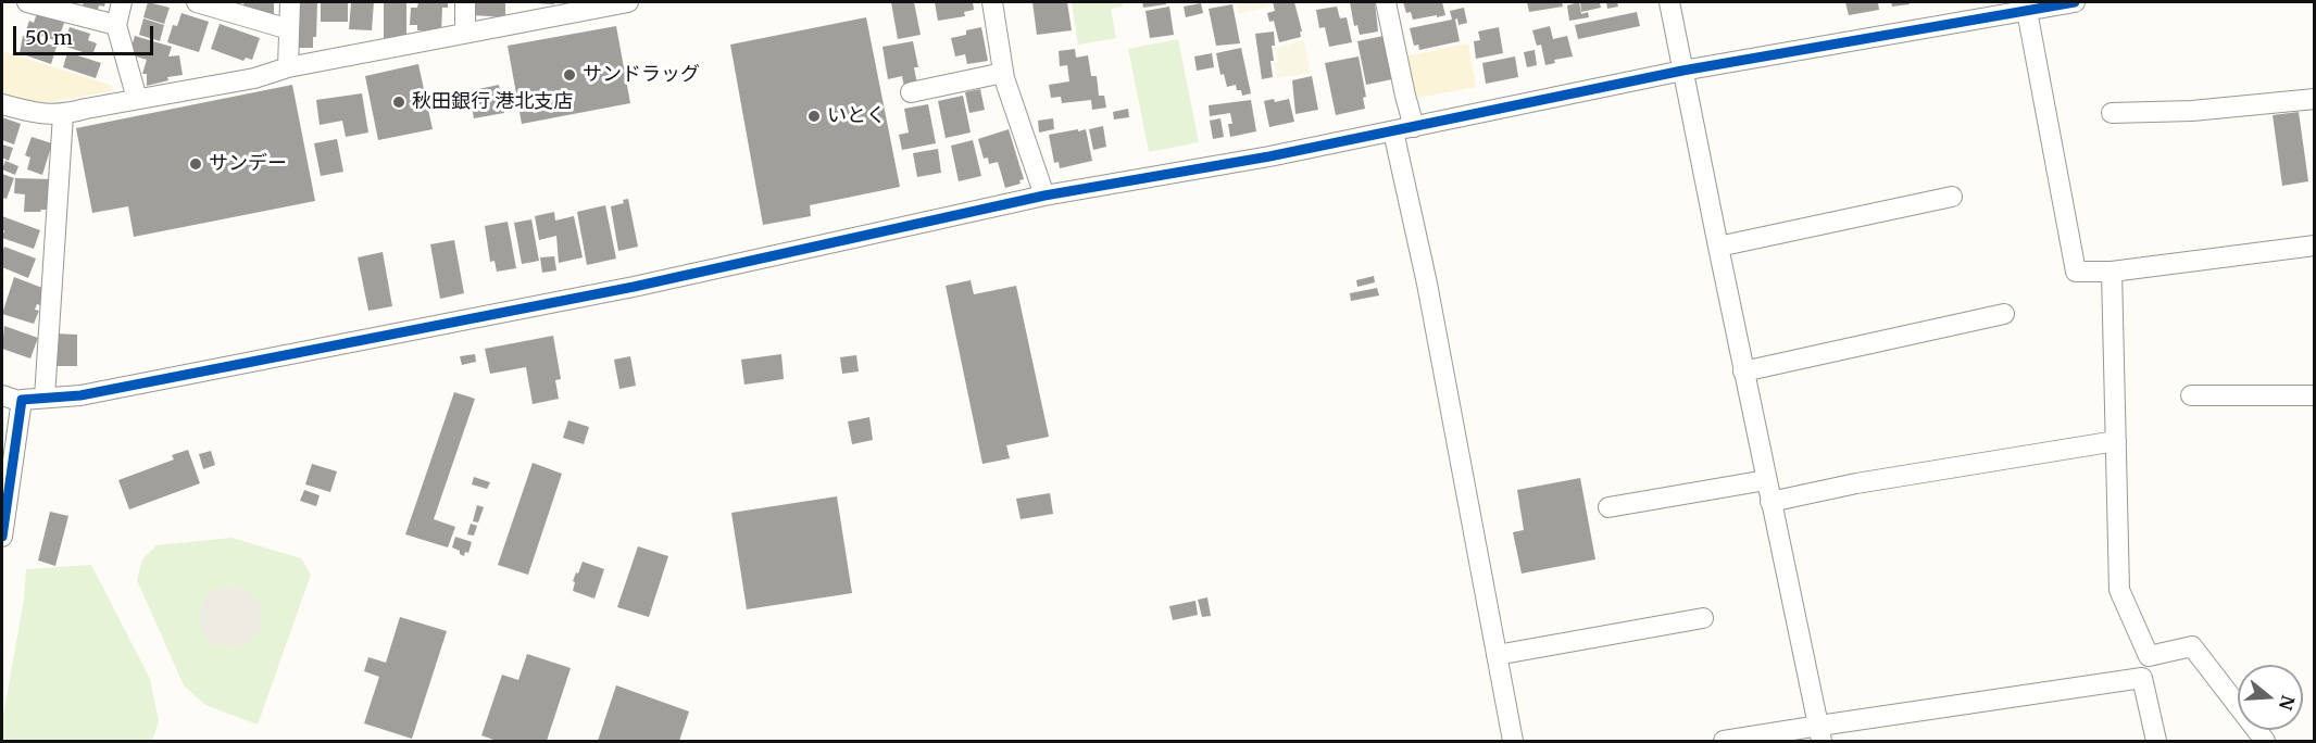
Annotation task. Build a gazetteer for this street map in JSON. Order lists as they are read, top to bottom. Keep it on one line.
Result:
{"places":["サンドラッグ","秋田銀行 港北支店","いとく","サンデー"],"scale_bar":"50 m","north":"right"}
